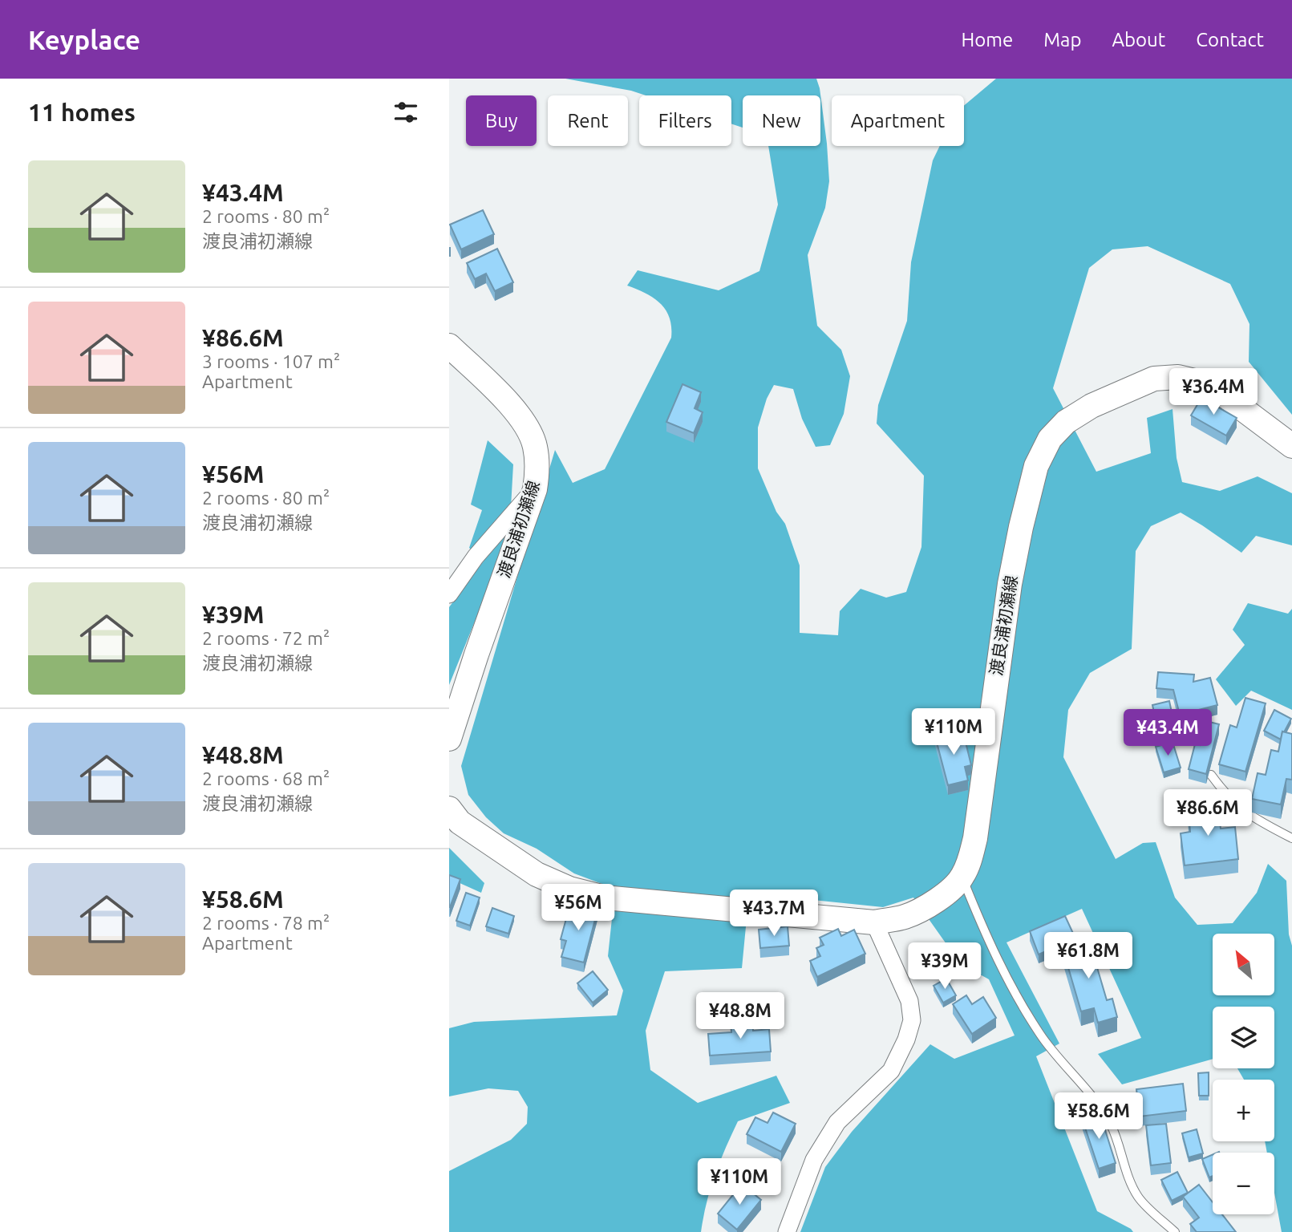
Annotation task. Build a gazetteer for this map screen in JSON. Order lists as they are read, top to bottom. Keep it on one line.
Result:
{"streets":{"main road":["渡良浦初瀬線"]},"north":"top left","page":{"header":"Keyplace","nav":["Home","Map","About","Contact"],"heading":"11 homes","chip":["Buy","Rent","Filters","New","Apartment"],"list":[{"name":"¥43.4M","note":"2 rooms · 80 m² · 渡良浦初瀬線"},{"name":"¥86.6M","note":"3 rooms · 107 m² · Apartment"},{"name":"¥56M","note":"2 rooms · 80 m² · 渡良浦初瀬線"},{"name":"¥39M","note":"2 rooms · 72 m² · 渡良浦初瀬線"},{"name":"¥48.8M","note":"2 rooms · 68 m² · 渡良浦初瀬線"},{"name":"¥58.6M","note":"2 rooms · 78 m² · Apartment"}],"price":["¥36.4M","¥110M","¥43.4M","¥86.6M","¥56M","¥43.7M","¥61.8M","¥39M","¥48.8M","¥58.6M","¥110M"],"map_buttons":["+","−"]}}
